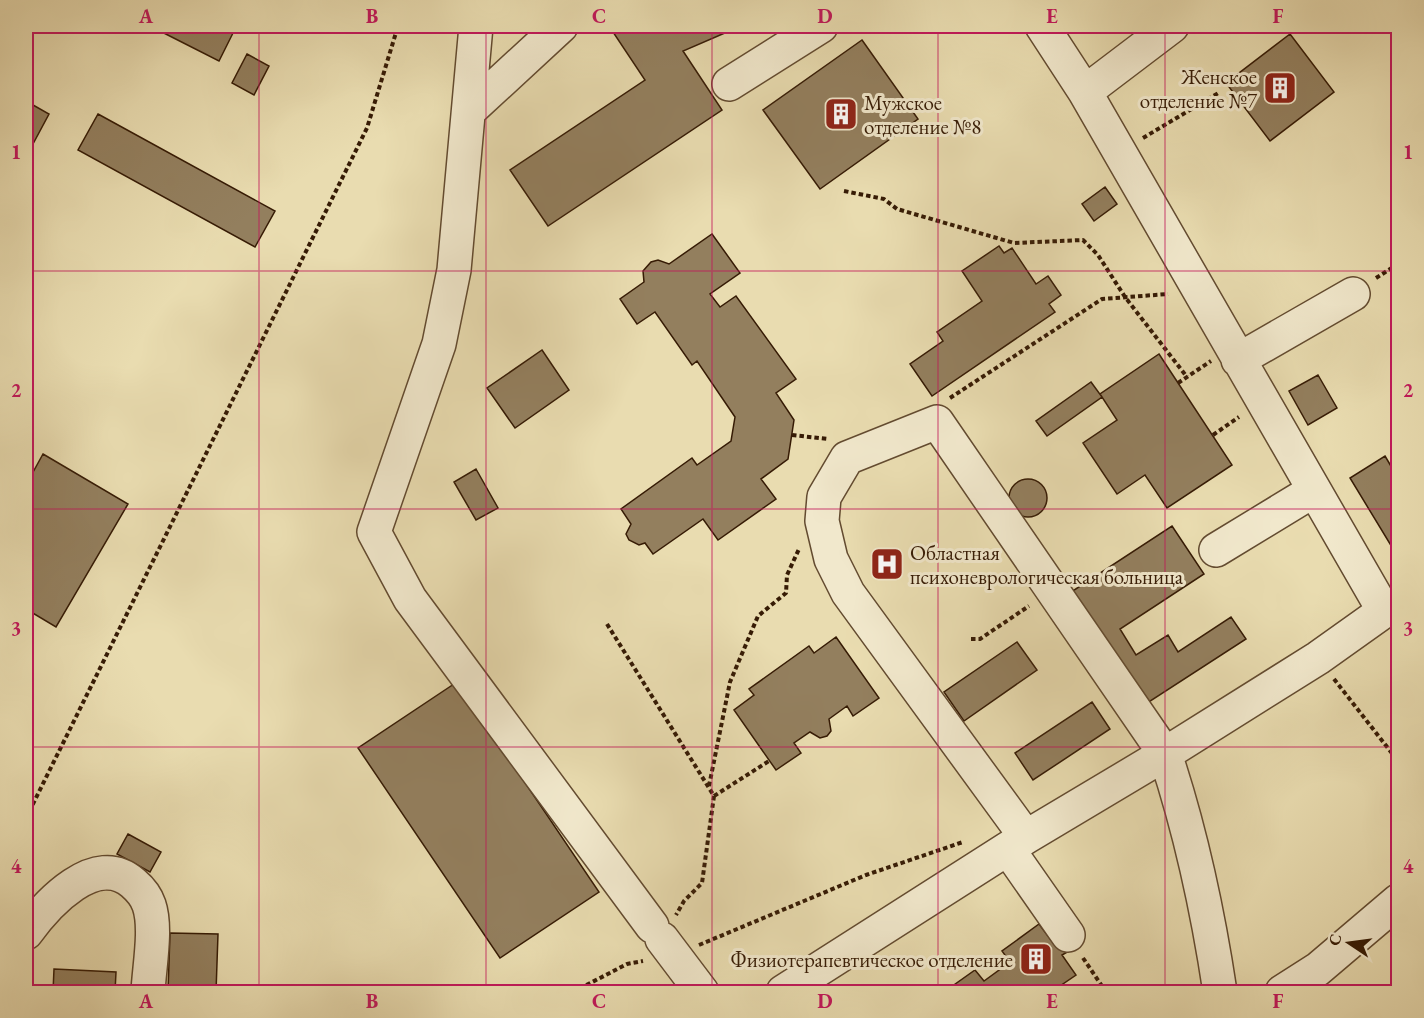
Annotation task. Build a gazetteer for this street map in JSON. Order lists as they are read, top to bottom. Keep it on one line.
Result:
{"places":{"building":["Женское отделение №7","Мужское отделение №8","Физиотерапевтическое отделение"],"hospital":["Областная психоневрологическая больница"]},"north":"left","grid":{"columns":["A","B","C","D","E","F"],"rows":["1","2","3","4"]}}
